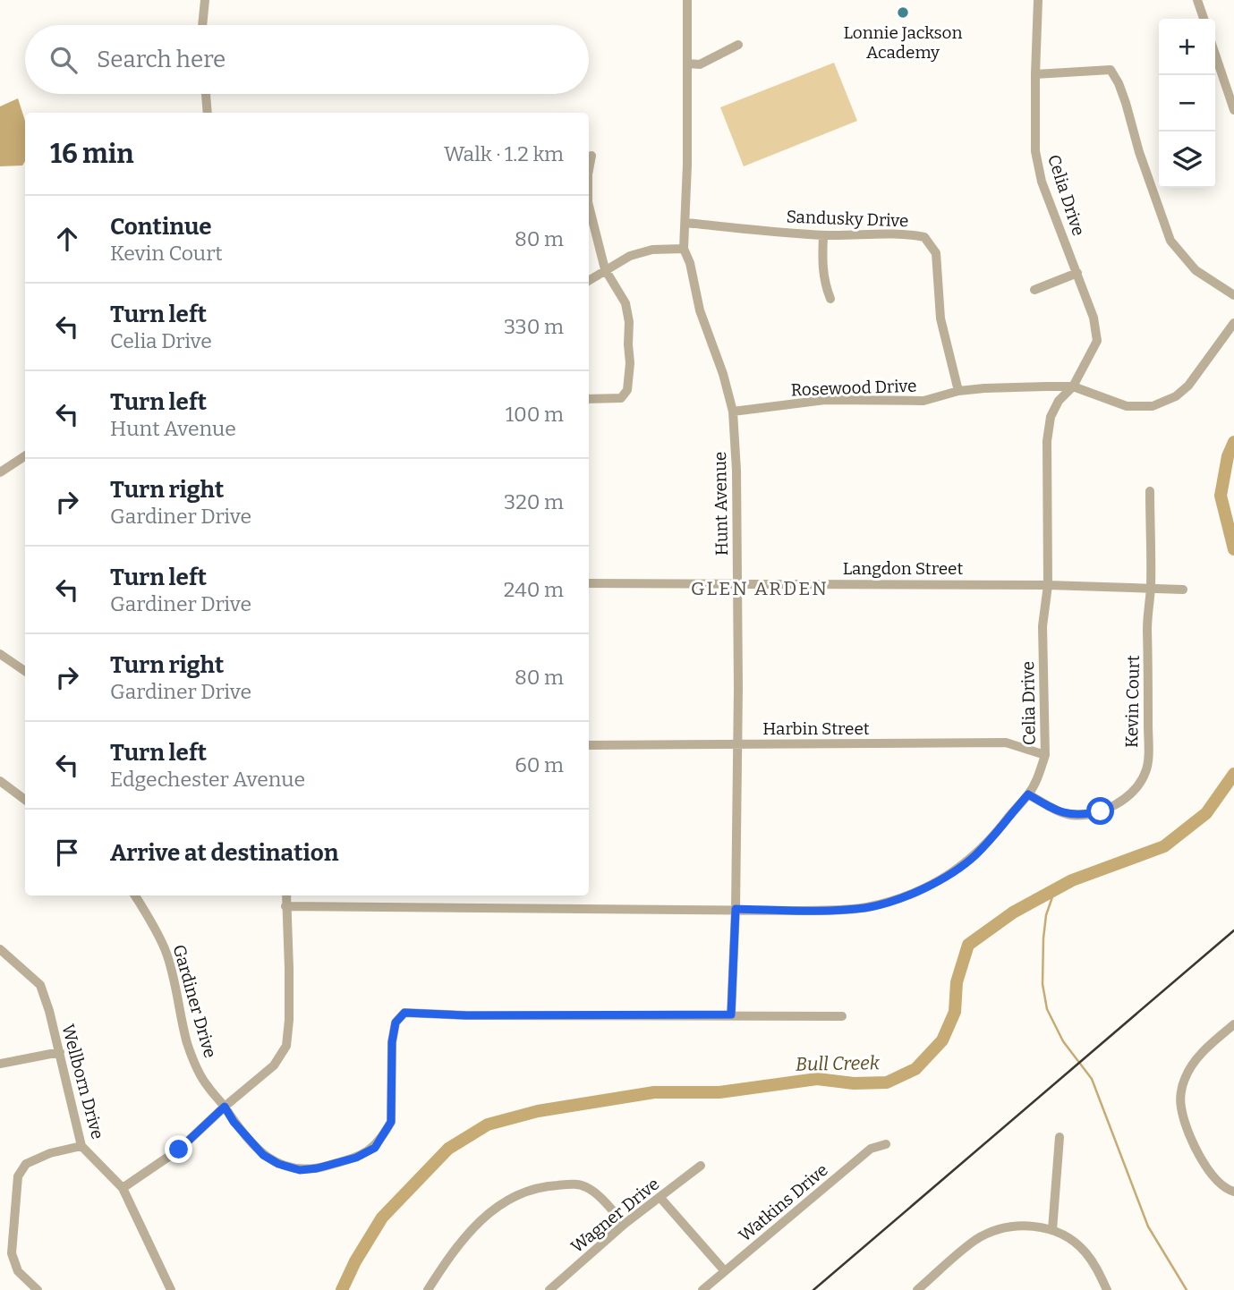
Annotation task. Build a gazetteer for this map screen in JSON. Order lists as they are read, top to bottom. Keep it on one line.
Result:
{"streets":{"street":["Celia Drive","Sandusky Drive","Rosewood Drive","Hunt Avenue","Langdon Street","Kevin Court","Harbin Street","Gardiner Drive","Wellborn Drive","Watkins Drive","Wagner Drive"]},"crossings":[["Celia Drive","Rosewood Drive"],["Celia Drive","Hunt Avenue"],["Celia Drive","Langdon Street"],["Celia Drive","Kevin Court"],["Celia Drive","Harbin Street"],["Sandusky Drive","Rosewood Drive"],["Sandusky Drive","Hunt Avenue"],["Rosewood Drive","Hunt Avenue"],["Hunt Avenue","Langdon Street"],["Hunt Avenue","Harbin Street"],["Hunt Avenue","Gardiner Drive"],["Langdon Street","Kevin Court"]],"districts":["GLEN ARDEN"],"water":["Bull Creek"],"places":["Lonnie Jackson Academy"],"page":{"map_buttons":["+","−"],"search":"Search here","heading":["16 min","Walk · 1.2 km"],"list":[["Continue","Kevin Court","80 m"],["Turn left","Celia Drive","330 m"],["Turn left","Hunt Avenue","100 m"],["Turn right","Gardiner Drive","320 m"],["Turn left","Gardiner Drive","240 m"],["Turn right","Gardiner Drive","80 m"],["Turn left","Edgechester Avenue","60 m"],"Arrive at destination"]}}
